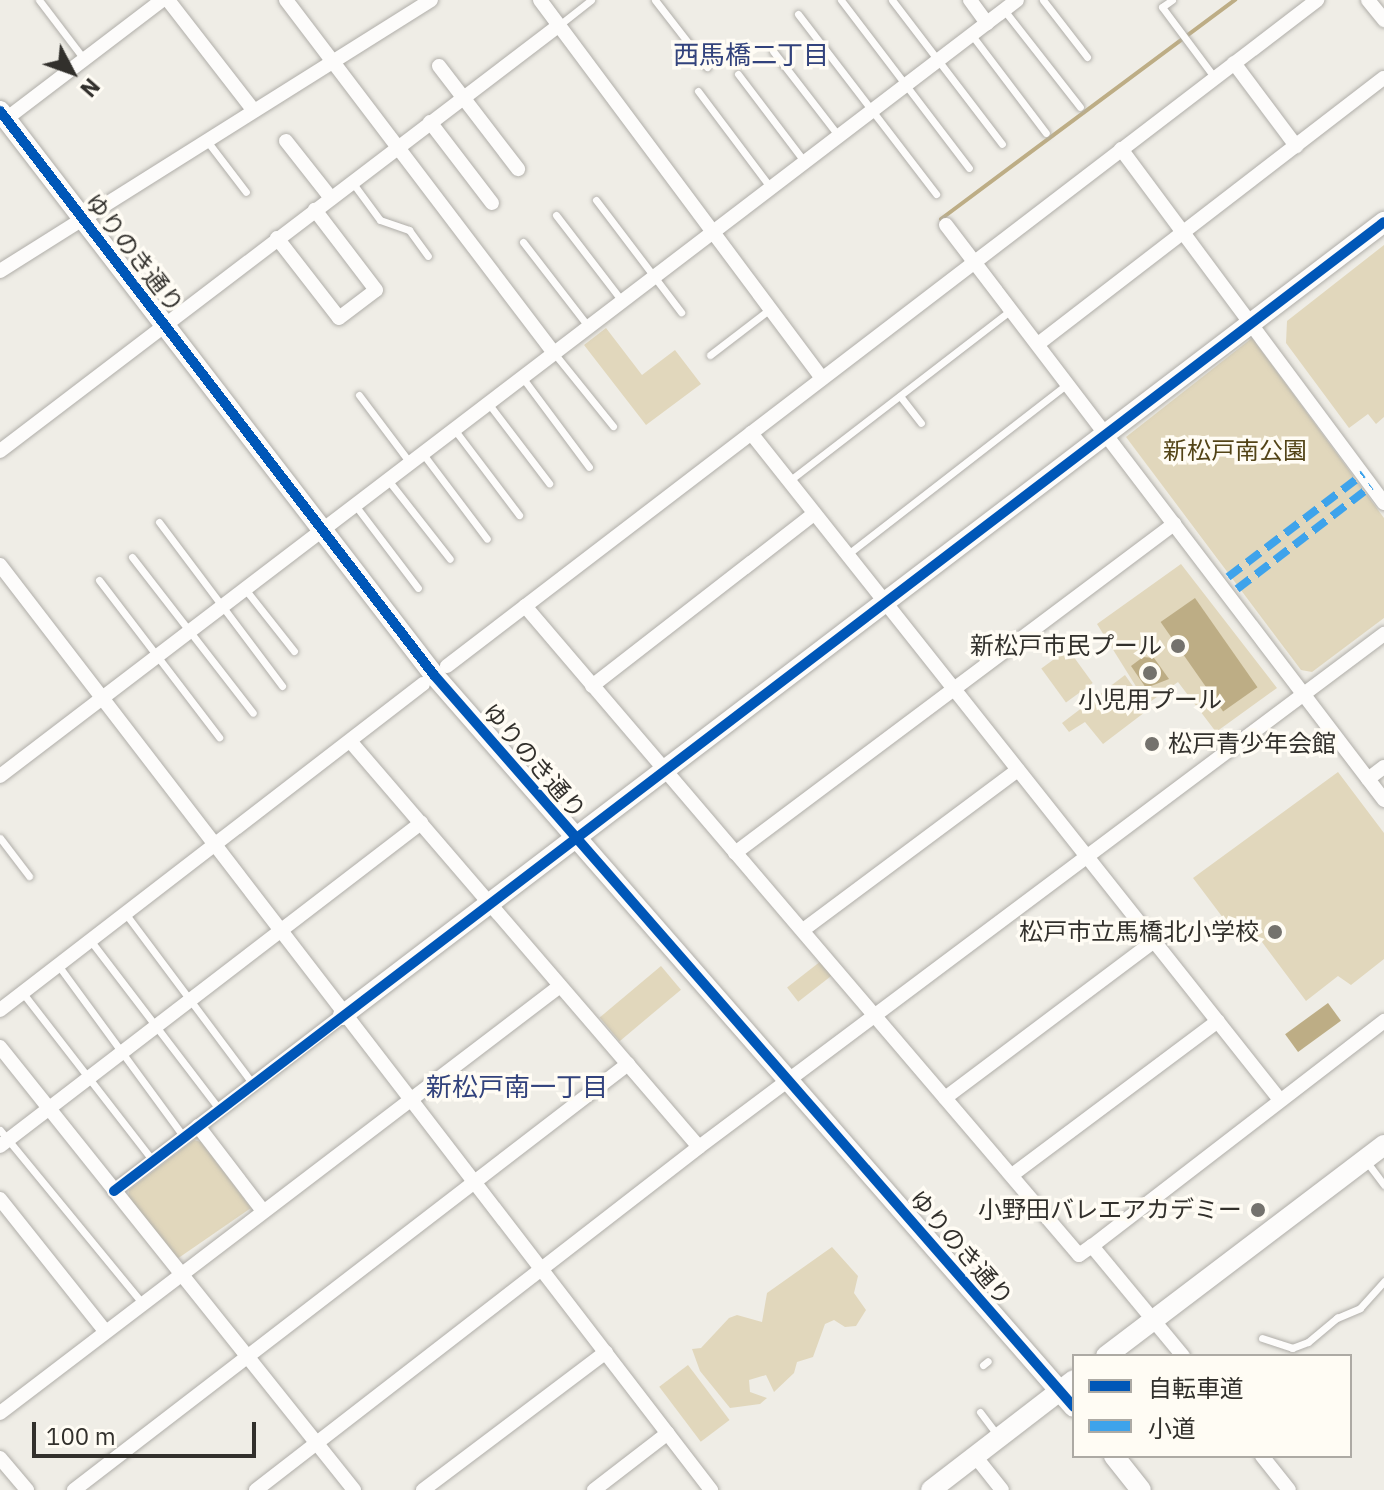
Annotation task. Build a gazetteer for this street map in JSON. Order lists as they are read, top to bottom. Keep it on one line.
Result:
{"streets":{"street":["ゆりのき通り"]},"districts":["西馬橋二丁目","新松戸南一丁目"],"parks":["新松戸南公園"],"places":["新松戸市民プール","小児用プール","松戸青少年会館","松戸市立馬橋北小学校","小野田バレエアカデミー"],"legend":["自転車道","小道"],"scale_bar":"100 m","north":"bottom right"}
